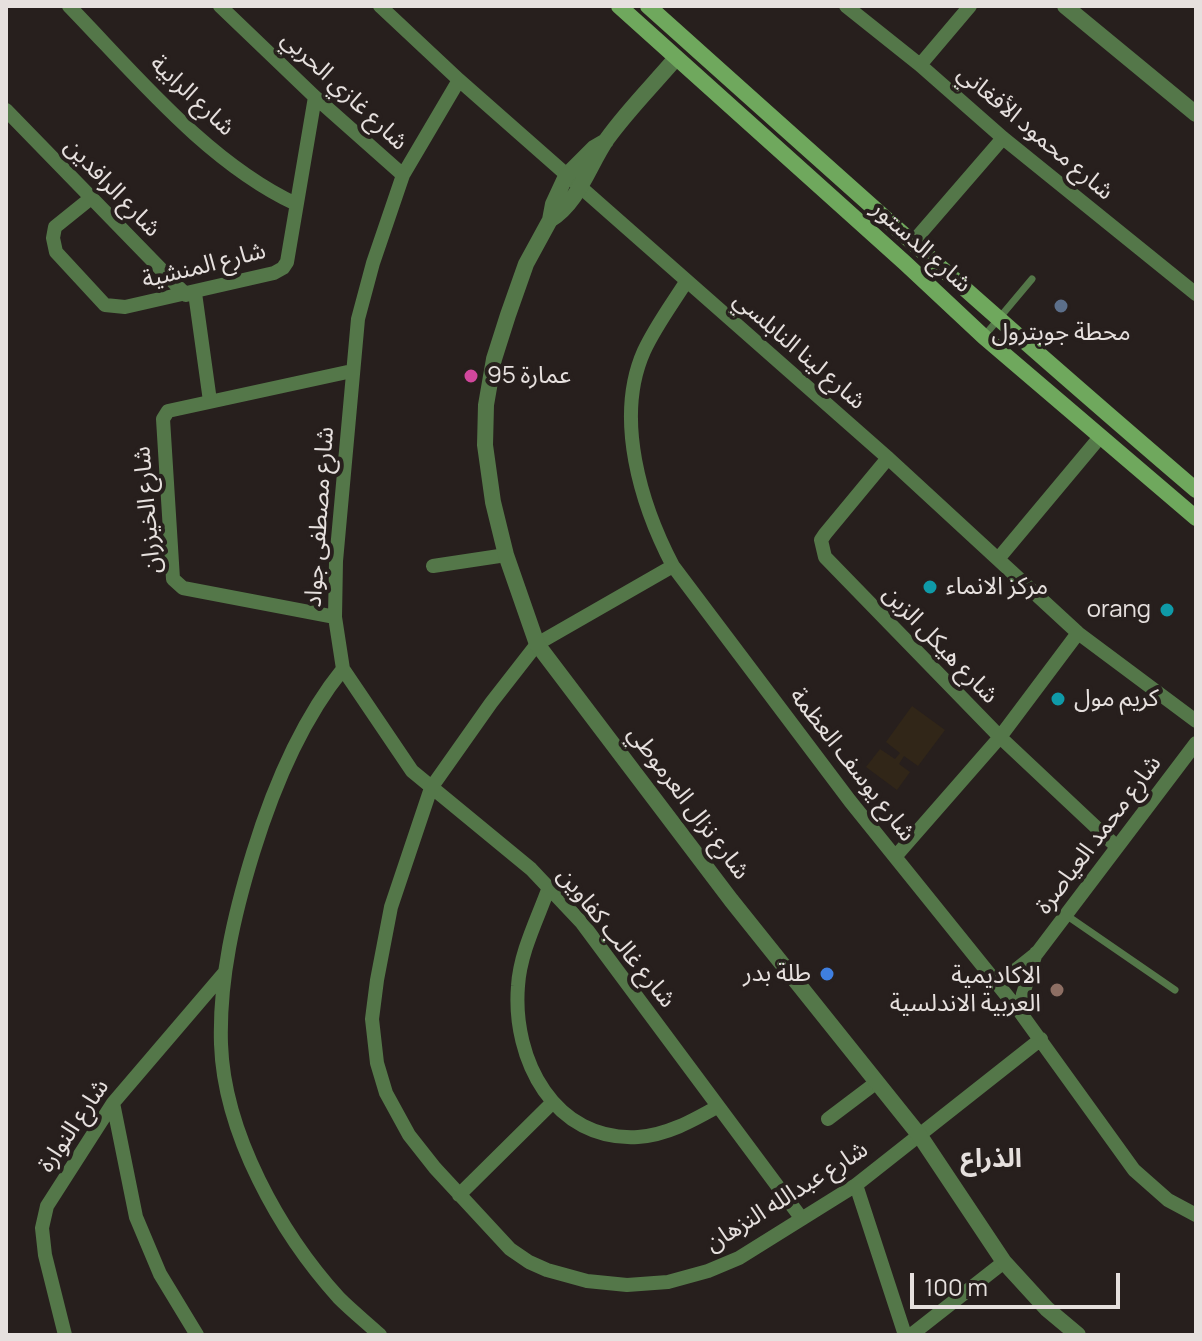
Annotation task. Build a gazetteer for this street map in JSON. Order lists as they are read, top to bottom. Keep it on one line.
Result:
{"streets":{"main road":["شارع الدستور"],"street":["شارع غازي الحربي","شارع الرابية","شارع محمود الأفغاني","شارع الرافدين","شارع المنشية","شارع لينا النابلسي","شارع الخيزران","شارع مصطفى جواد","شارع هيكل الزبن","شارع يوسف العظمة","شارع نزال العرموطي","شارع محمد العياصرة","شارع غالب كفاوين","شارع النوارة","شارع عبدالله النزهان"]},"crossings":[["شارع غازي الحربي","شارع المنشية"],["شارع غازي الحربي","شارع مصطفى جواد"],["شارع الرابية","شارع المنشية"],["شارع الرافدين","شارع المنشية"],["شارع الدستور","شارع نزال العرموطي"],["شارع لينا النابلسي","شارع مصطفى جواد"],["شارع لينا النابلسي","شارع هيكل الزبن"],["شارع لينا النابلسي","شارع يوسف العظمة"],["شارع لينا النابلسي","شارع نزال العرموطي"],["شارع الخيزران","شارع مصطفى جواد"],["شارع مصطفى جواد","شارع غالب كفاوين"],["شارع هيكل الزبن","شارع محمد العياصرة"],["شارع يوسف العظمة","شارع محمد العياصرة"],["شارع يوسف العظمة","شارع عبدالله النزهان"],["شارع نزال العرموطي","شارع عبدالله النزهان"],["شارع غالب كفاوين","شارع عبدالله النزهان"]],"districts":["الذراع"],"places":["محطة جوبترول","عمارة 95","مركز الانماء","orang","كريم مول","طلة بدر","الاكاديمية العربية الاندلسية"],"scale_bar":"100 m"}
